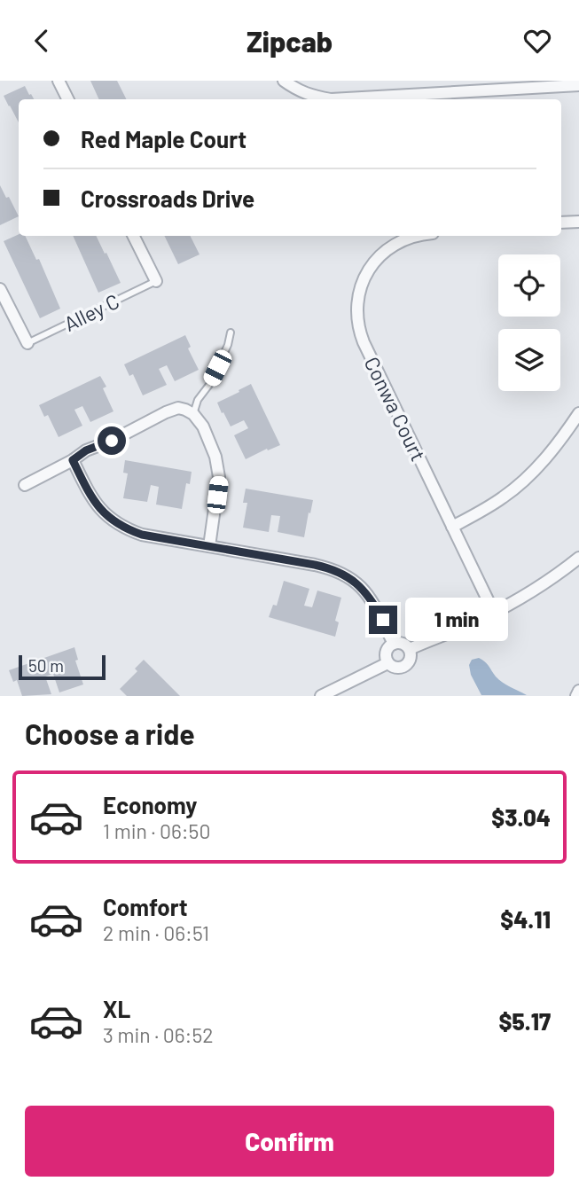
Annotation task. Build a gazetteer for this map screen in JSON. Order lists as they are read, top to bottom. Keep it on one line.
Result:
{"streets":{"street":["Conwa Court"],"lane":["Alley C"]},"scale_bar":"50 m","page":{"header":"Zipcab","banner":["Red Maple Court","Crossroads Drive"],"bubble":"1 min","scale":"50 m","heading":"Choose a ride","list":[{"name":"Economy","note":"1 min · 06:50","value":"$3.04"},{"name":"Comfort","note":"2 min · 06:51","value":"$4.11"},{"name":"XL","note":"3 min · 06:52","value":"$5.17"}],"buttons":"Confirm"}}
